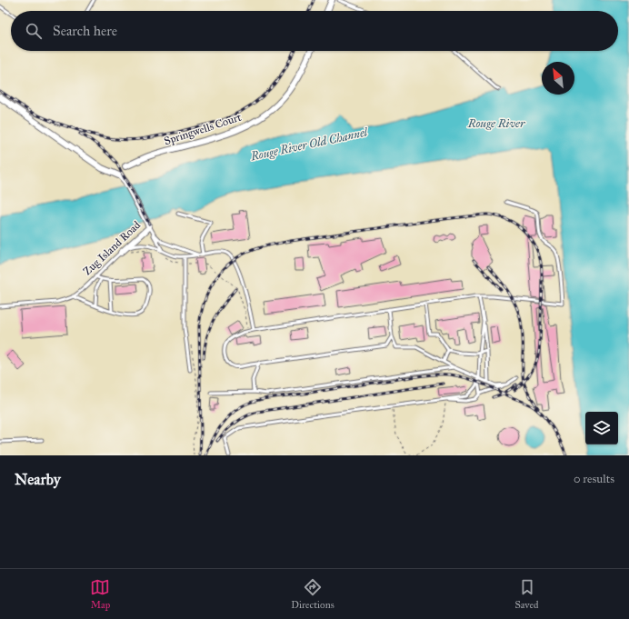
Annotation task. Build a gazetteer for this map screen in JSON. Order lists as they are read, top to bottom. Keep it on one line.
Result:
{"streets":{"street":["Springwells Court","Zug Island Road"]},"water":["Rouge River","Rouge River Old Channel"],"north":"top left","page":{"search":"Search here","heading":["Nearby","0 results"],"nav":["Map","Directions","Saved"]}}
